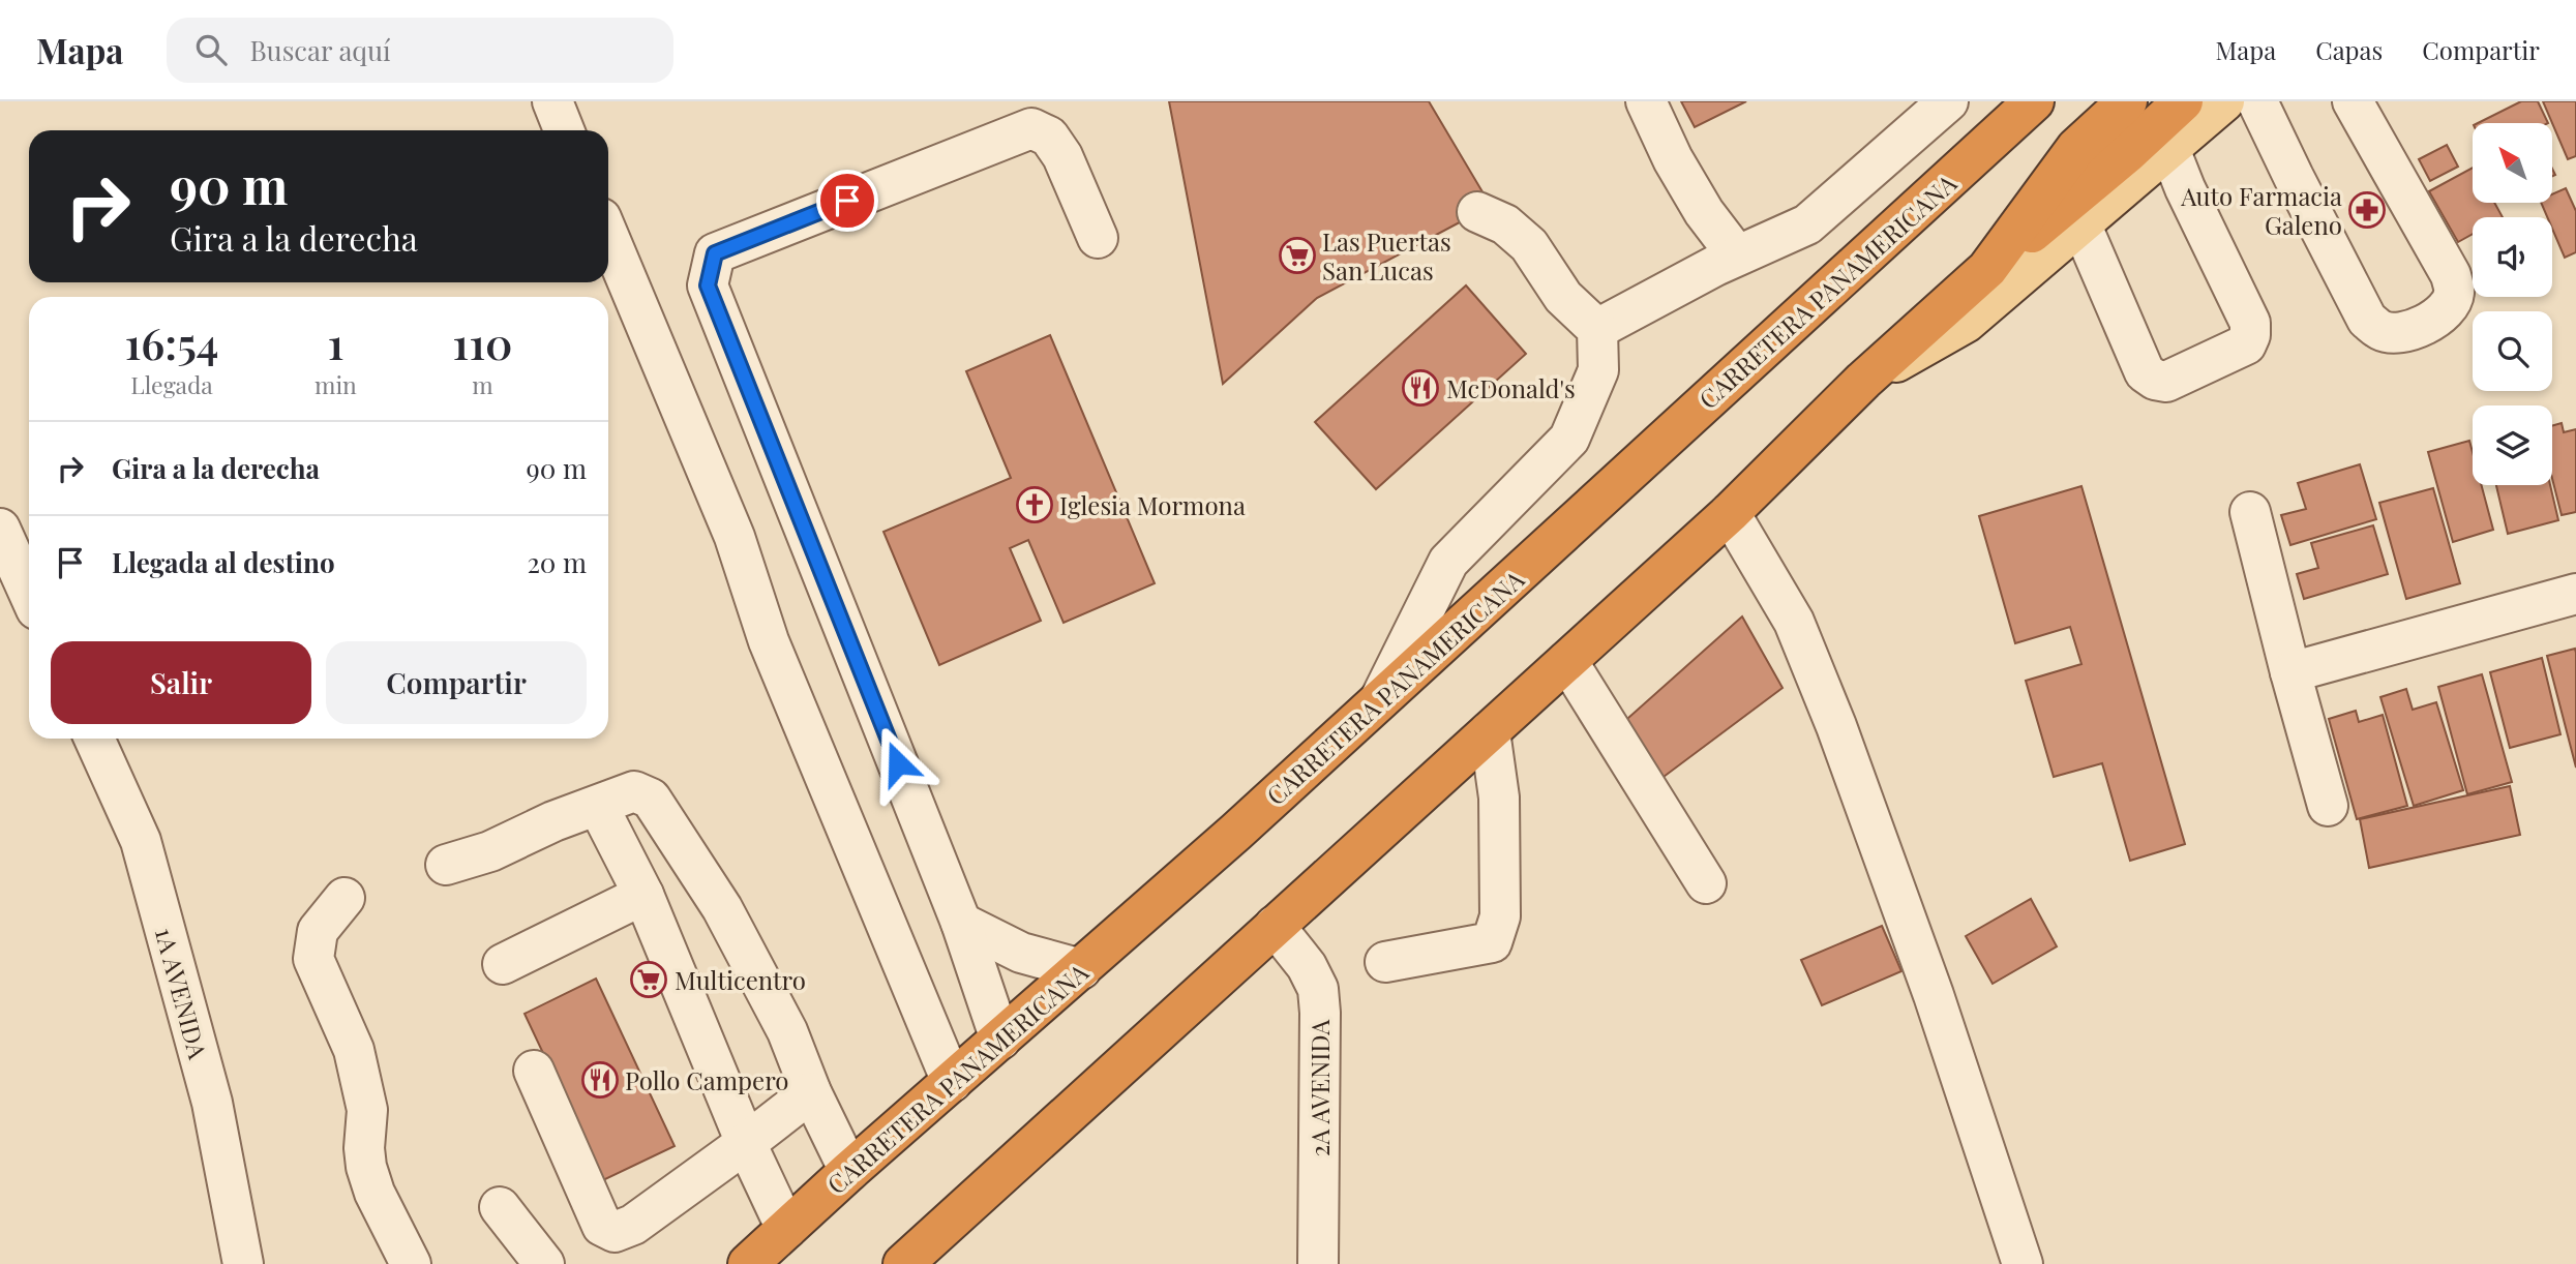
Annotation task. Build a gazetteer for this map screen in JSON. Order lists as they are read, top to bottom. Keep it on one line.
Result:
{"streets":{"highway":["CARRETERA PANAMERICANA"],"street":["1A AVENIDA","2A AVENIDA"]},"places":{"pharmacy":["Auto Farmacia Galeno"],"supermarket":["Las Puertas San Lucas","Multicentro"],"restaurant":["McDonald's","Pollo Campero"],"church":["Iglesia Mormona"]},"north":"top left","page":{"header":"Mapa","search":"Buscar aquí","nav":["Mapa","Capas","Compartir"],"turn":["90 m","Gira a la derecha"],"eta":["16:54","Llegada","1","min","110","m"],"list":[{"name":"Gira a la derecha","value":"90 m"},{"name":"Llegada al destino","value":"20 m"}],"buttons":["Salir","Compartir"]}}
